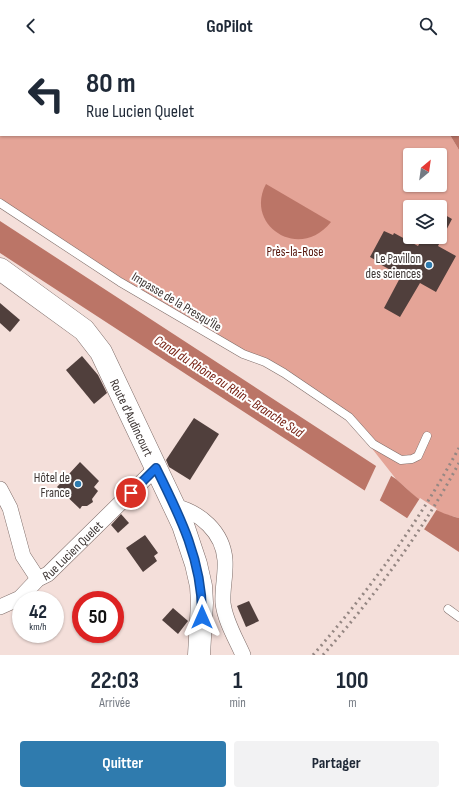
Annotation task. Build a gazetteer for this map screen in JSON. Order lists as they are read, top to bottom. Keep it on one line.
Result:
{"streets":{"main road":["Route d'Audincourt"],"street":["Rue Lucien Quelet"],"lane":["Impasse de la Presqu'Île"]},"crossings":[["Route d'Audincourt","Rue Lucien Quelet"]],"water":["Canal du Rhône au Rhin - Branche Sud"],"parks":["Près-la-Rose"],"places":["Le Pavillon des sciences","Hôtel de France"],"north":"top right","page":{"header":"GoPilot","turn":["80 m","Rue Lucien Quelet"],"speed":"42 km/h","limit":"50","eta":["22:03","Arrivée","1","min","100","m"],"buttons":["Quitter","Partager"]}}
